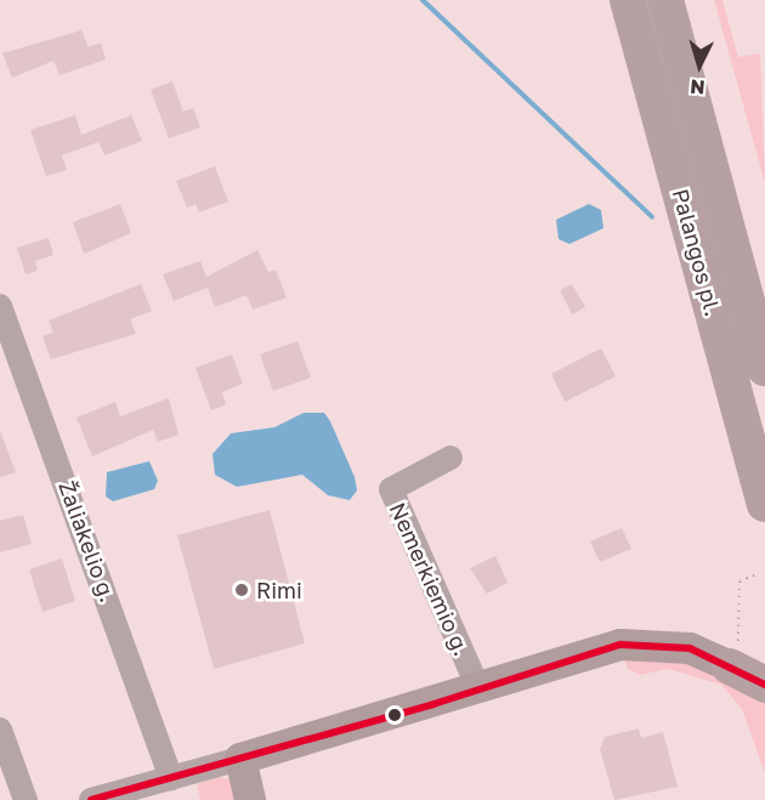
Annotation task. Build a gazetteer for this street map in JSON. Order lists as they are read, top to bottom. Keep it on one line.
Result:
{"streets":{"highway":["Palangos pl."],"street":["Žaliakelio g.","Nemerkiemio g."]},"places":["Rimi"],"north":"bottom"}
